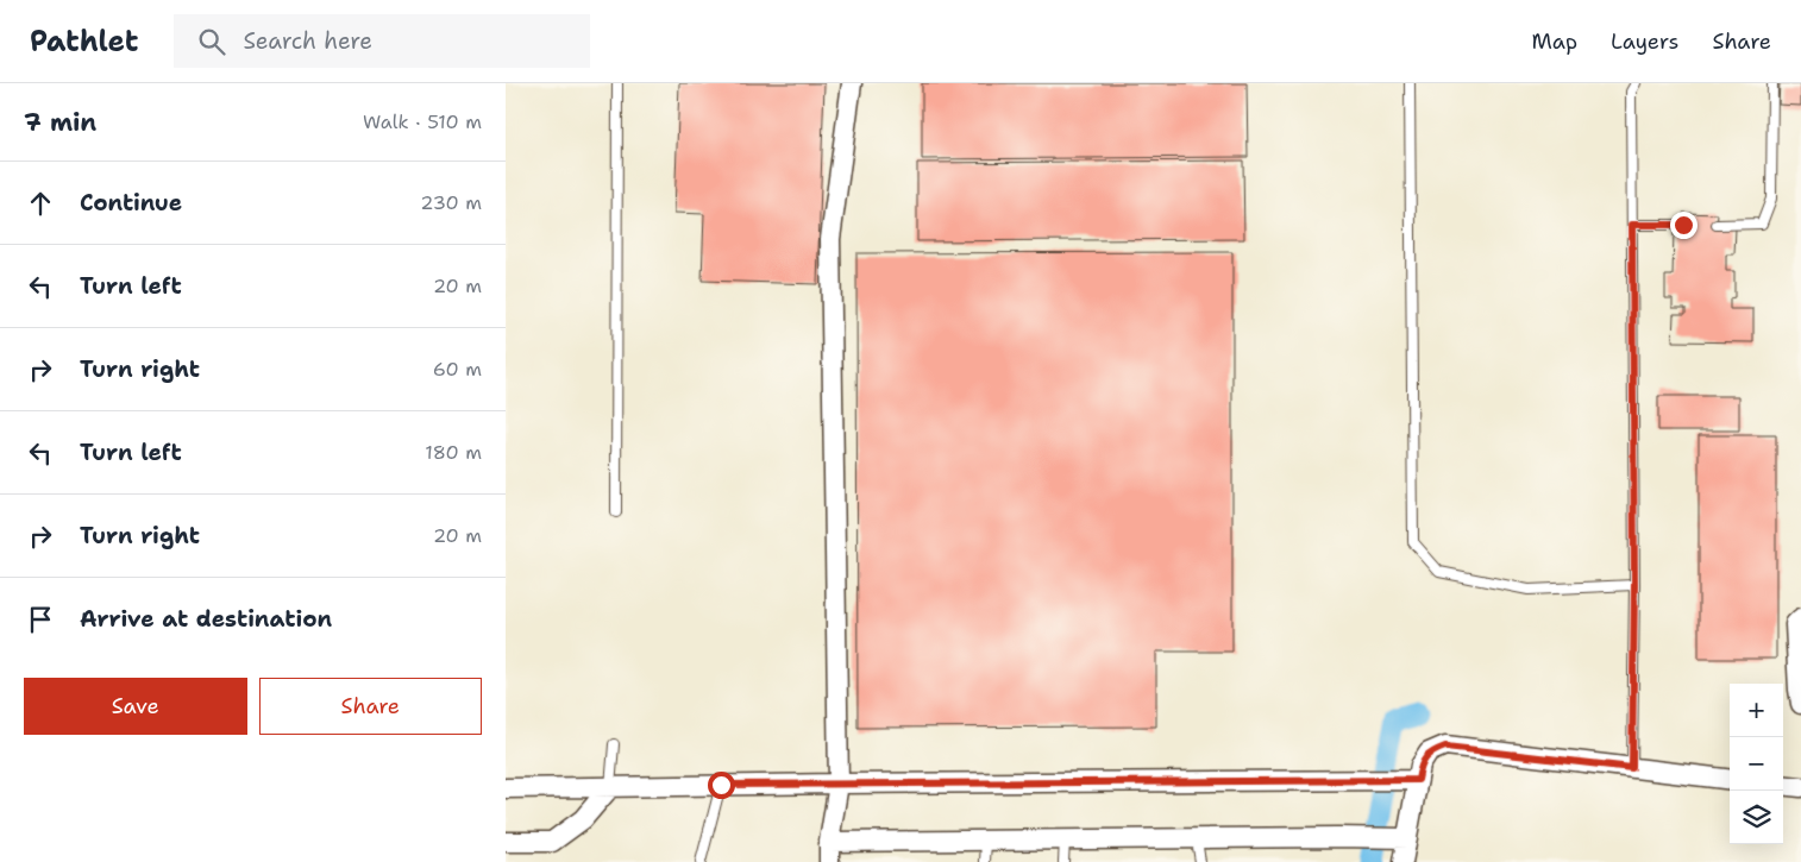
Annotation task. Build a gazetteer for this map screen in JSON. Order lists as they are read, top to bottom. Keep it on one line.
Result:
{"page":{"header":"Pathlet","search":"Search here","nav":["Map","Layers","Share"],"heading":["7 min","Walk · 510 m"],"list":[["Continue","230 m"],["Turn left","20 m"],["Turn right","60 m"],["Turn left","180 m"],["Turn right","20 m"],"Arrive at destination"],"buttons":["Save","Share"],"map_buttons":["+","−"]}}
